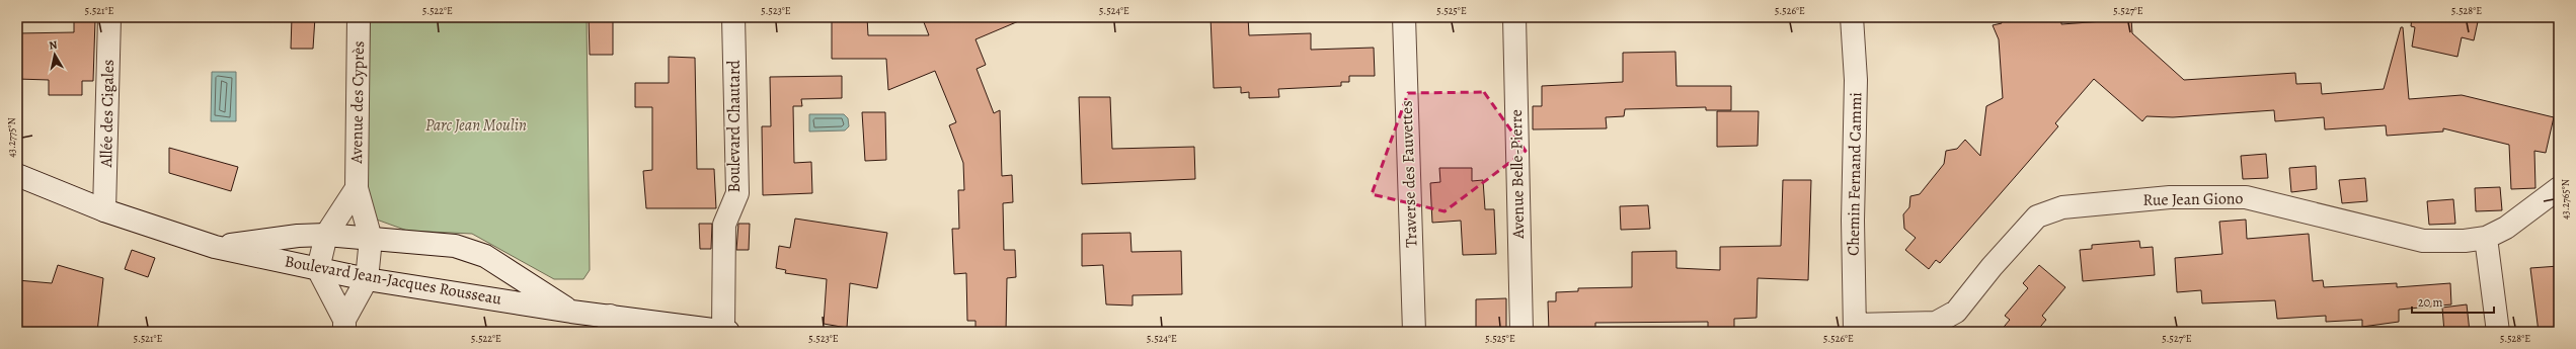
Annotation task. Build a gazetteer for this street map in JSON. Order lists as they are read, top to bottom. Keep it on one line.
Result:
{"streets":{"street":["Avenue des Cyprès","Allée des Cigales","Boulevard Chautard","Traverse des Fauvettes","Avenue Belle-Pierre","Chemin Fernand Cammi","Rue Jean Giono","Boulevard Jean-Jacques Rousseau"]},"crossings":[["Avenue des Cyprès","Boulevard Jean-Jacques Rousseau"],["Allée des Cigales","Boulevard Jean-Jacques Rousseau"],["Boulevard Chautard","Boulevard Jean-Jacques Rousseau"],["Chemin Fernand Cammi","Rue Jean Giono"]],"parks":["Parc Jean Moulin"],"scale_bar":"20 m","north":"top","coordinates":["5.521°E","5.522°E","5.523°E","5.524°E","5.525°E","5.526°E","5.527°E","5.528°E","43.2775°N","43.2765°N"]}
